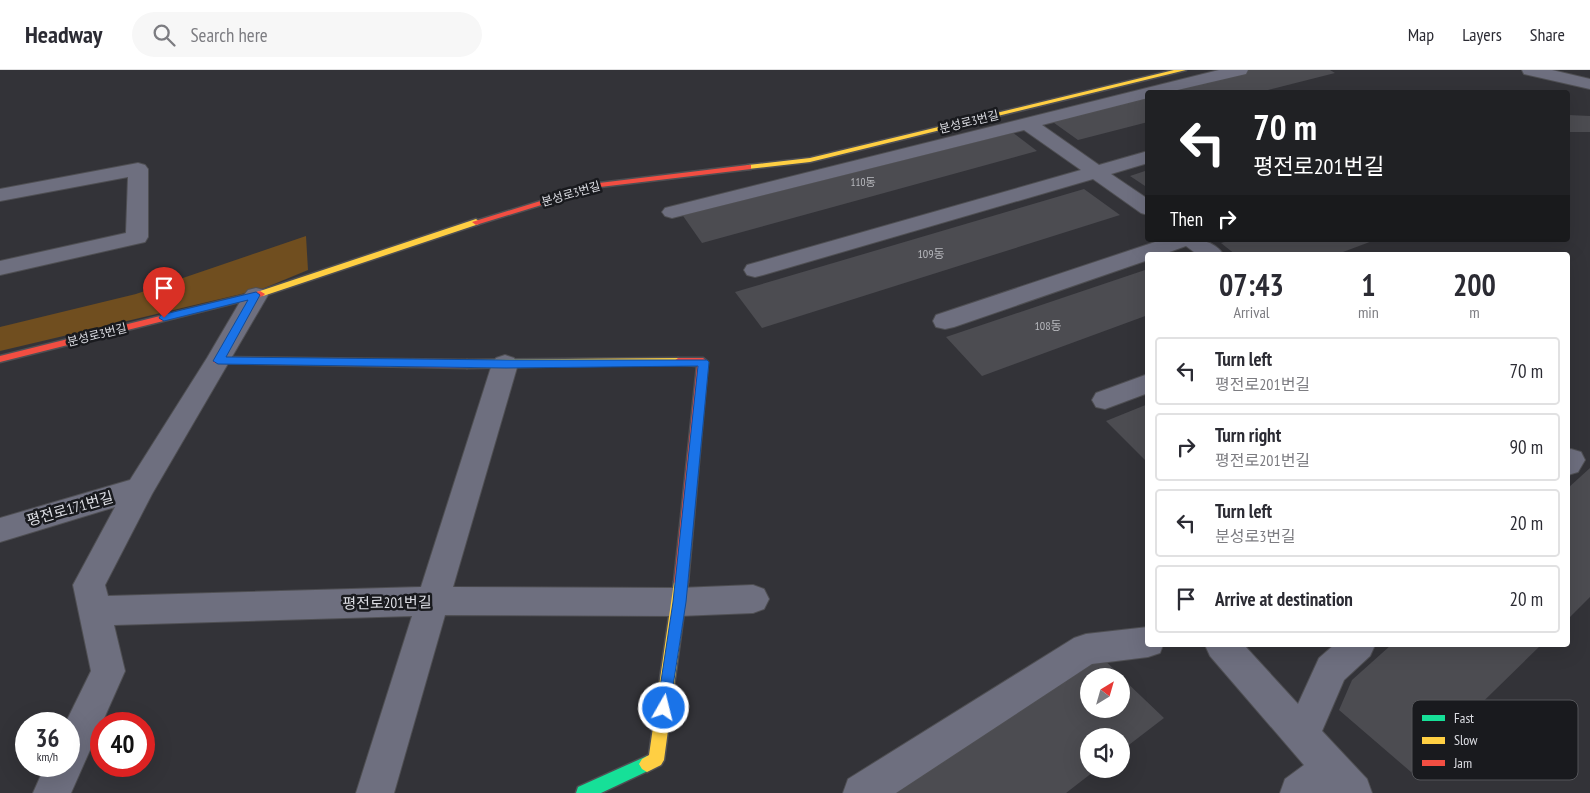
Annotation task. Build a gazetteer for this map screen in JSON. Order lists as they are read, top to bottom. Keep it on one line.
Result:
{"streets":{"street":["분성로3번길","평전로171번길","평전로201번길"]},"house_numbers":["110동","109동","108동"],"legend":["Fast","Slow","Jam"],"north":"top right","page":{"header":"Headway","search":"Search here","nav":["Map","Layers","Share"],"turn":["70 m","평전로201번길"],"then":"Then","eta":["07:43","Arrival","1","min","200","m"],"list":[{"name":"Turn left","note":"평전로201번길","value":"70 m"},{"name":"Turn right","note":"평전로201번길","value":"90 m"},{"name":"Turn left","note":"분성로3번길","value":"20 m"},{"name":"Arrive at destination","value":"20 m"}],"speed":"36 km/h","limit":"40"}}
